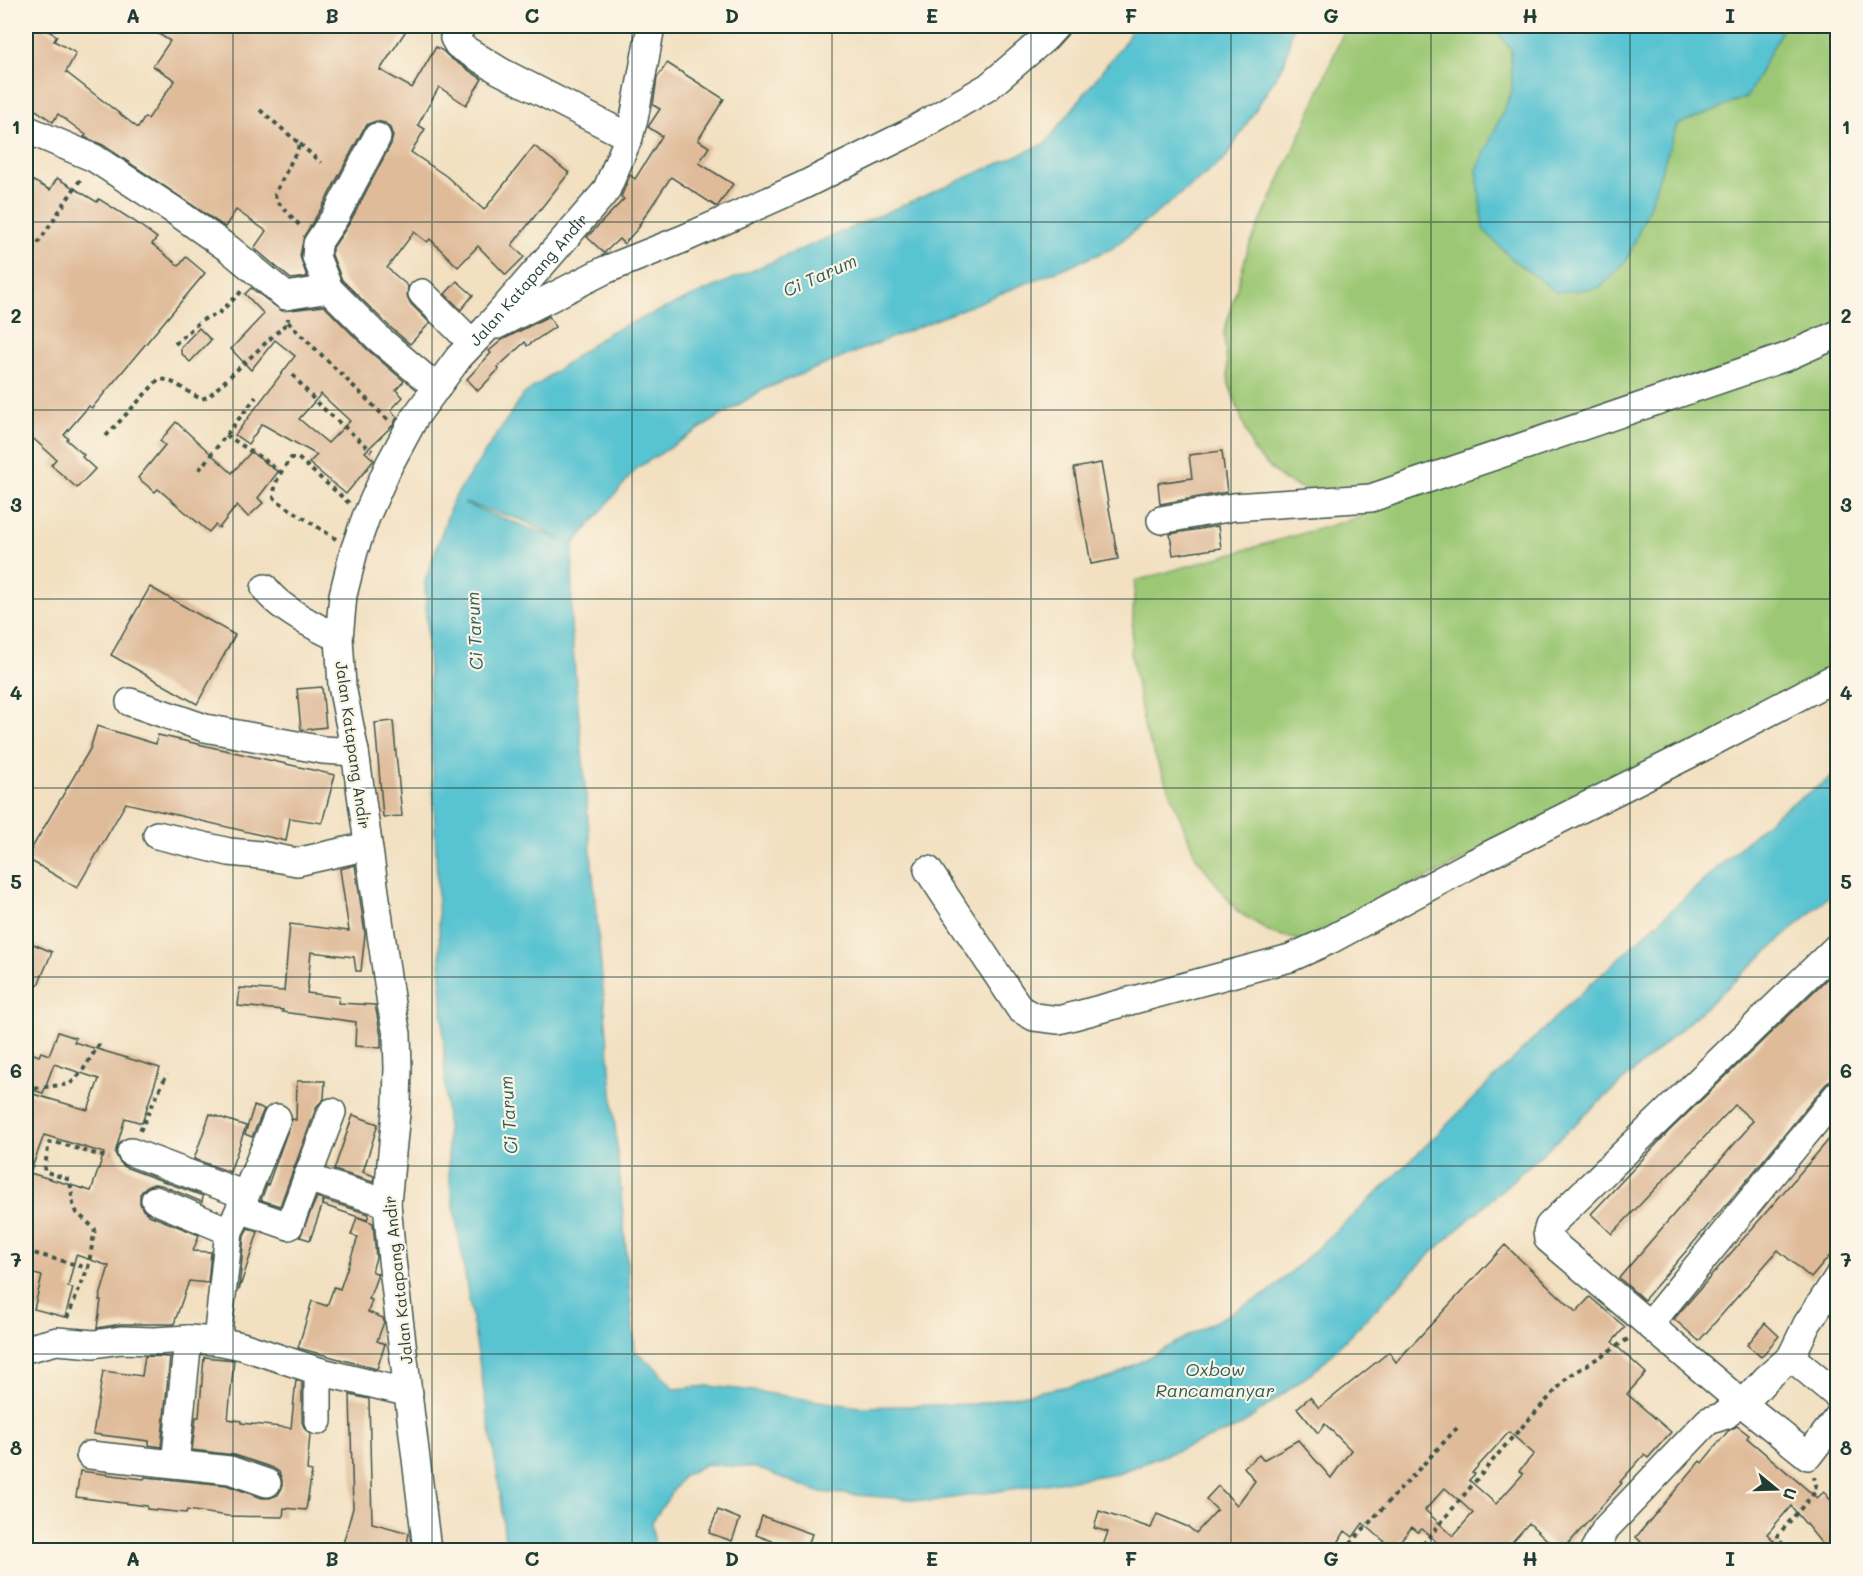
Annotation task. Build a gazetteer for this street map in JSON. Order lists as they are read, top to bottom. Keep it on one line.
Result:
{"streets":{"street":["Jalan Katapang Andir"]},"water":["Ci Tarum","Oxbow Rancamanyar"],"north":"right","grid":{"columns":["A","B","C","D","E","F","G","H","I"],"rows":["1","2","3","4","5","6","7","8"]}}
